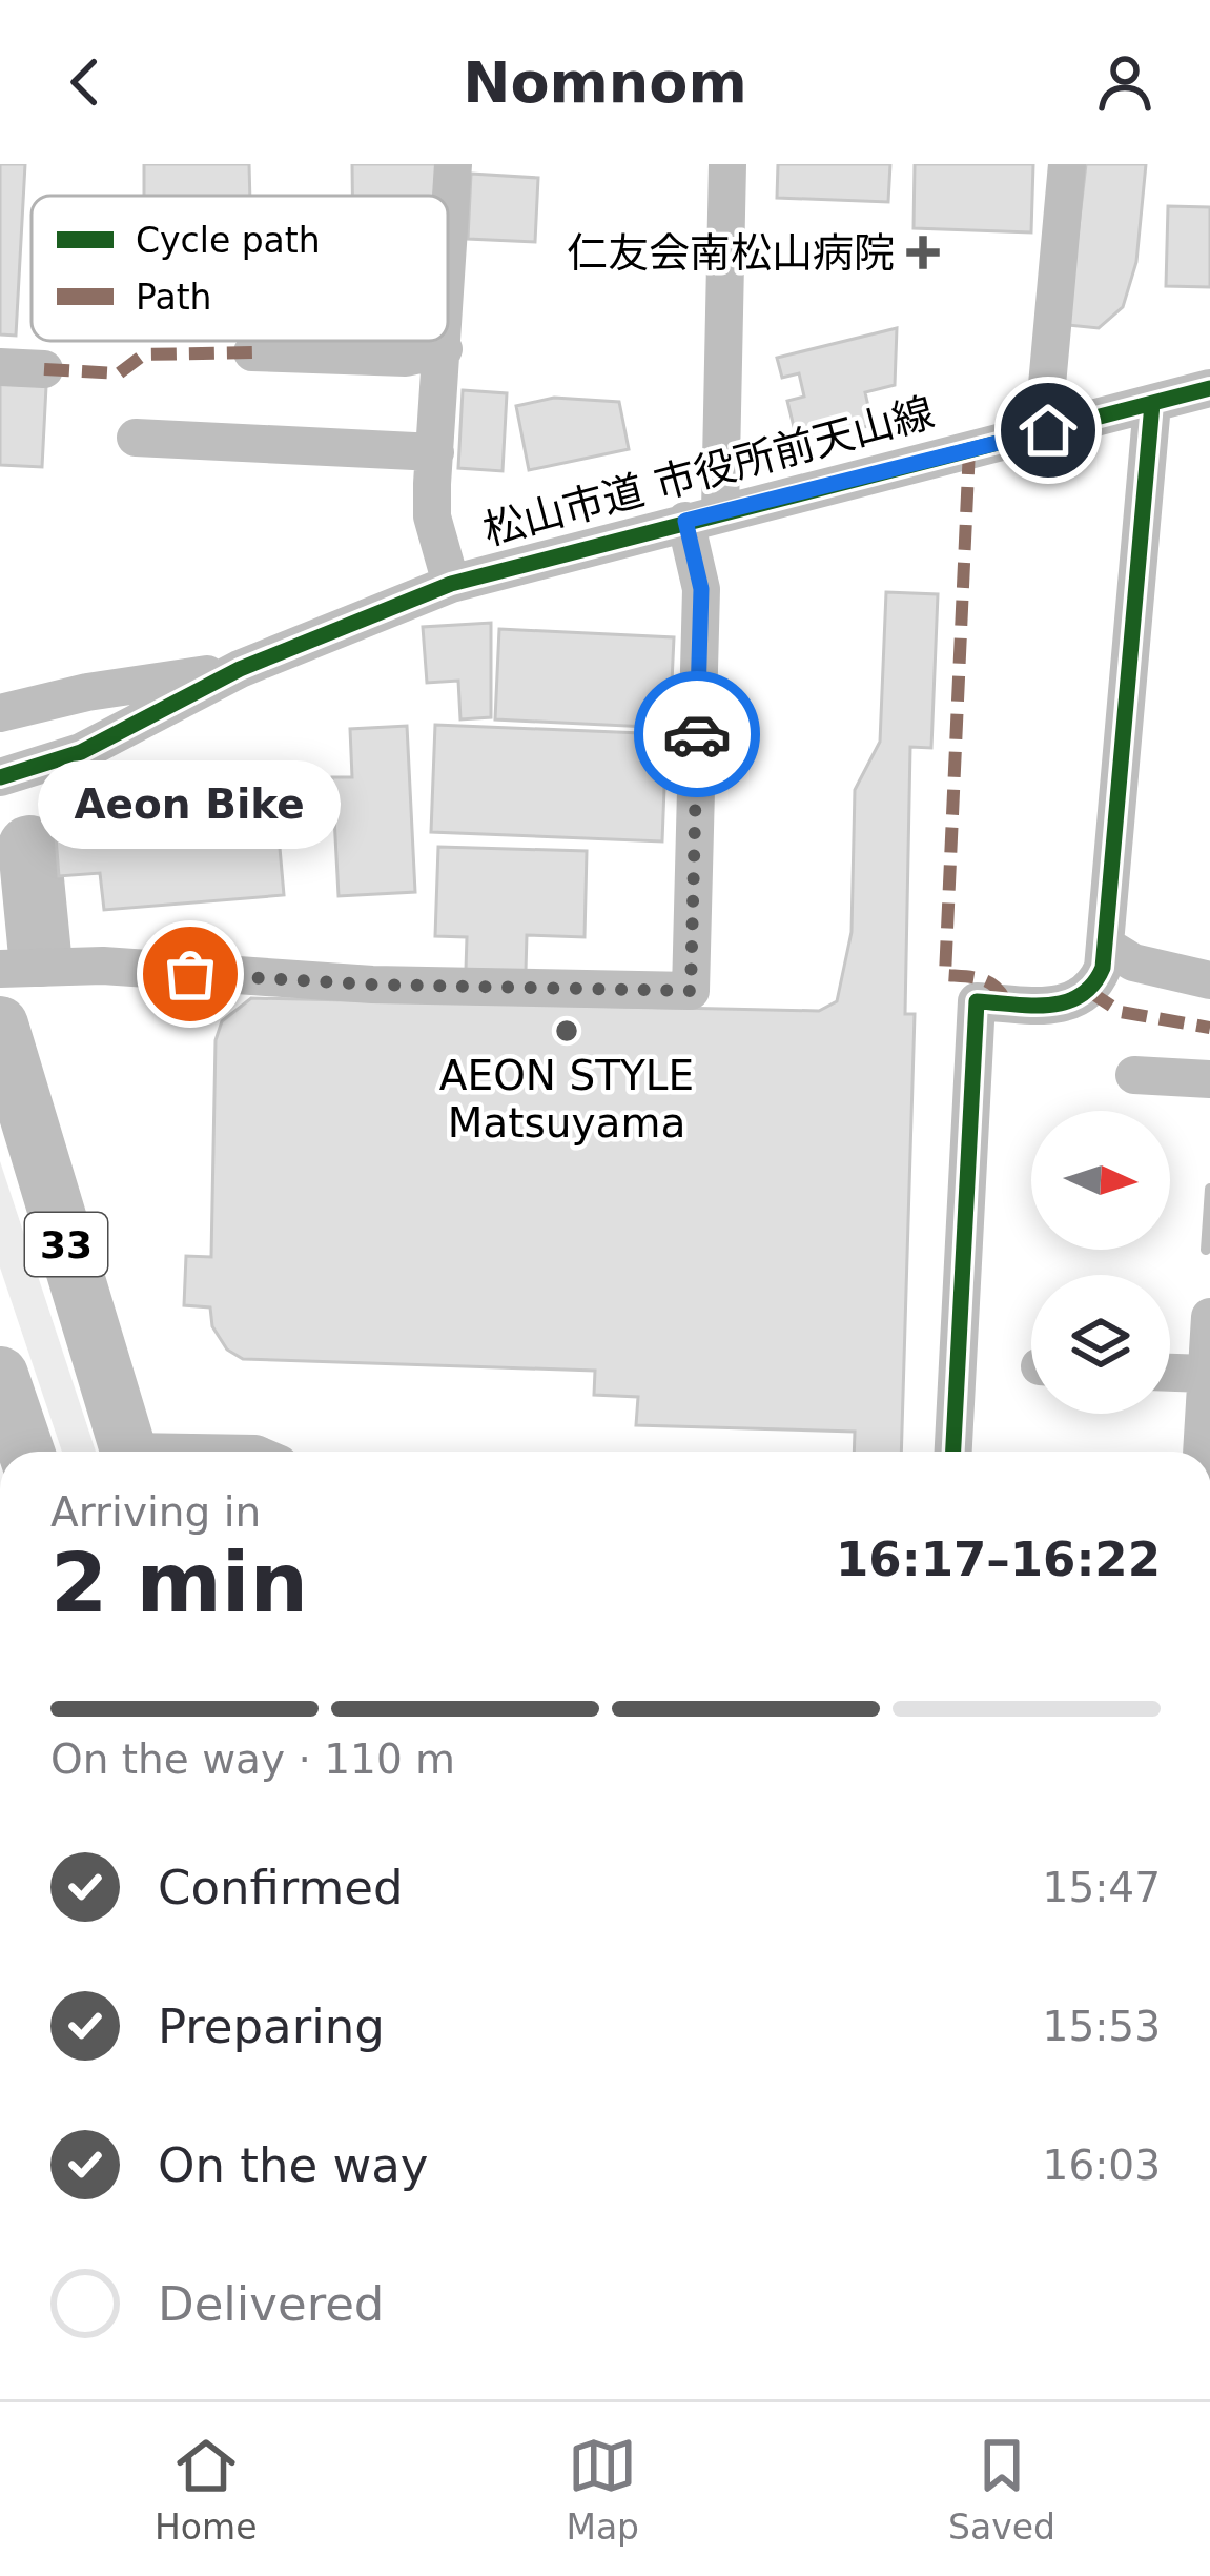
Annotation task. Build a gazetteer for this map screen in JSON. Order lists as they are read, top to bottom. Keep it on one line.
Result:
{"streets":{"highway":["33"],"street":["松山市道 市役所前天山線"]},"places":{"health":["仁友会南松山病院"],"other":["Aeon Bike","AEON STYLE Matsuyama"]},"legend":["Cycle path","Path"],"north":"right","page":{"header":"Nomnom","bubble":"Aeon Bike","heading":["2 min","Arriving in","16:17–16:22"],"bar":"On the way · 110 m","list":[["Confirmed","15:47"],["Preparing","15:53"],["On the way","16:03"],"Delivered"],"tabs":["Home","Map","Saved"]}}
